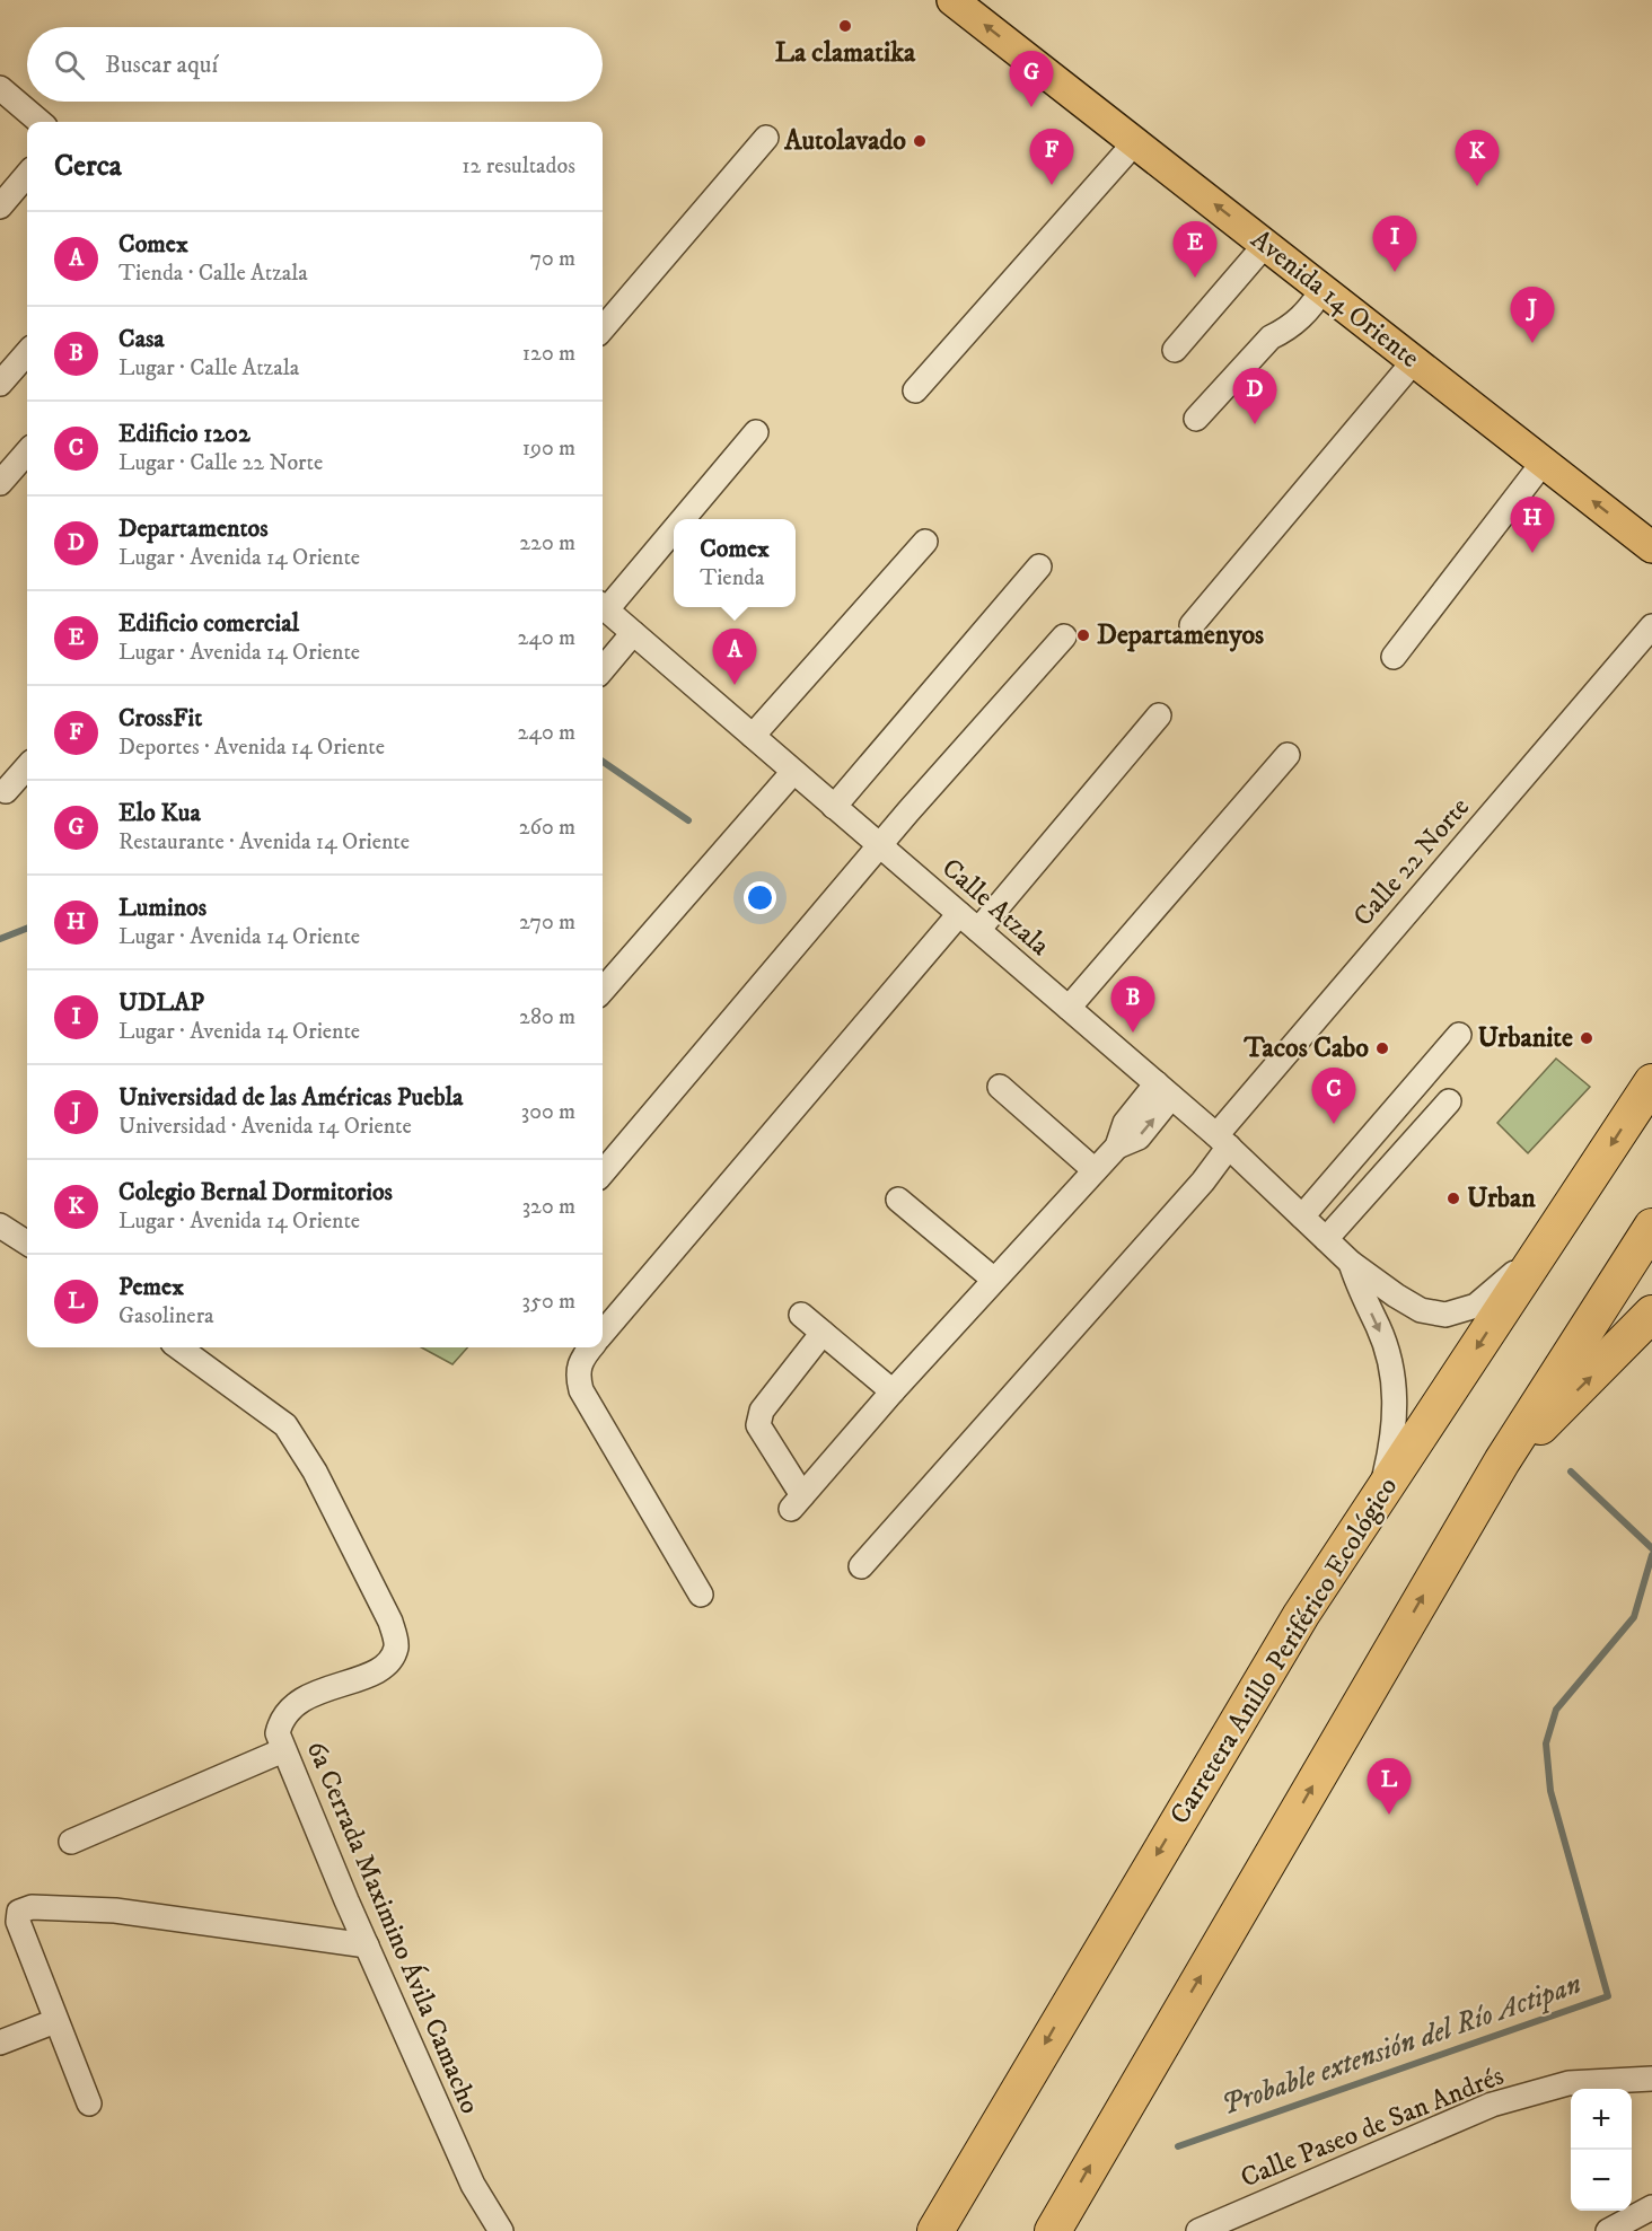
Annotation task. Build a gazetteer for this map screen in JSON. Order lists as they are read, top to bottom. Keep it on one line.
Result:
{"streets":{"highway":["Carretera Anillo Periférico Ecológico"],"main road":["Avenida 14 Oriente"],"street":["Calle 22 Norte","Calle Atzala","6a Cerrada Maximino Ávila Camacho","Calle Paseo de San Andrés"]},"crossings":[["Calle 22 Norte","Calle Atzala"],["Calle Atzala","Carretera Anillo Periférico Ecológico"]],"one_way":["Avenida 14 Oriente"],"water":["Probable extensión del Río Actipan"],"places":["La clamatika","Autolavado","Departamenyos","Urbanite","Tacos Cabo","Urban"],"page":{"search":"Buscar aquí","pins":["G","F","K","I","E","J","D","H","A","B","C","L"],"heading":["Cerca","12 resultados"],"list":[{"mark":"A","name":"Comex","note":"Tienda · Calle Atzala","value":"70 m"},{"mark":"B","name":"Casa","note":"Lugar · Calle Atzala","value":"120 m"},{"mark":"C","name":"Edificio 1202","note":"Lugar · Calle 22 Norte","value":"190 m"},{"mark":"D","name":"Departamentos","note":"Lugar · Avenida 14 Oriente","value":"220 m"},{"mark":"E","name":"Edificio comercial","note":"Lugar · Avenida 14 Oriente","value":"240 m"},{"mark":"F","name":"CrossFit","note":"Deportes · Avenida 14 Oriente","value":"240 m"},{"mark":"G","name":"Elo Kua","note":"Restaurante · Avenida 14 Oriente","value":"260 m"},{"mark":"H","name":"Luminos","note":"Lugar · Avenida 14 Oriente","value":"270 m"},{"mark":"I","name":"UDLAP","note":"Lugar · Avenida 14 Oriente","value":"280 m"},{"mark":"J","name":"Universidad de las Américas Puebla","note":"Universidad · Avenida 14 Oriente","value":"300 m"},{"mark":"K","name":"Colegio Bernal Dormitorios","note":"Lugar · Avenida 14 Oriente","value":"320 m"},{"mark":"L","name":"Pemex","note":"Gasolinera","value":"350 m"}],"popup":["Comex","Tienda"],"map_buttons":["+","−"]}}
